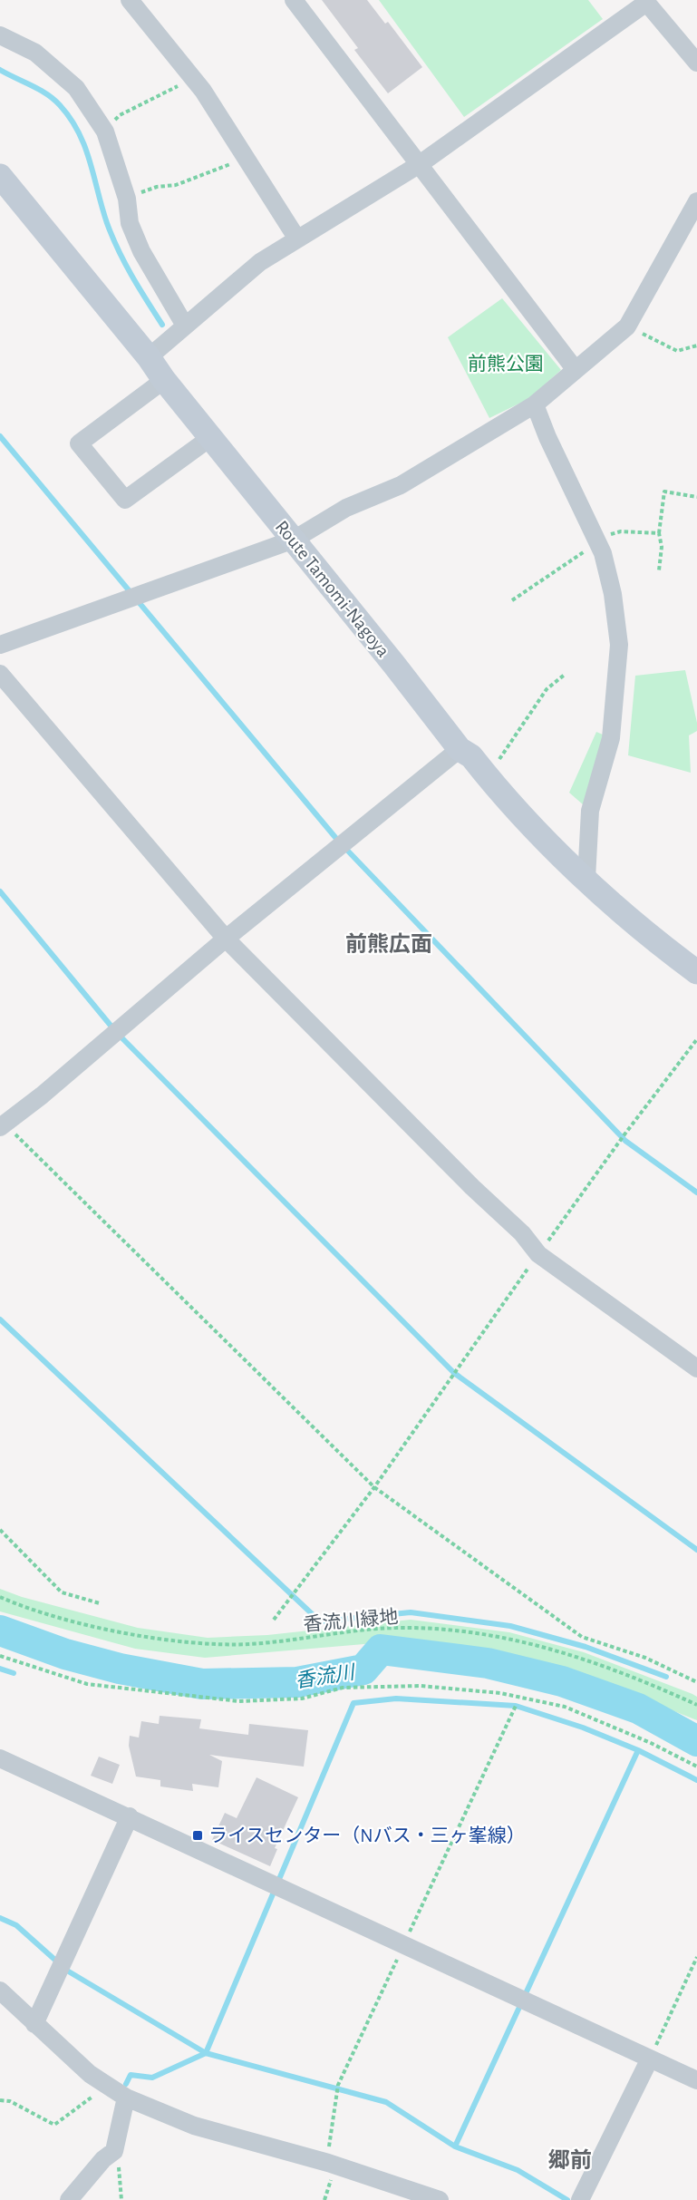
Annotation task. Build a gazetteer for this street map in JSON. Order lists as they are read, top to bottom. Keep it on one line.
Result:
{"streets":{"main road":["Route Tamomi-Nagoya"],"path":["香流川緑地"]},"districts":["前熊広面","郷前"],"water":["香流川"],"parks":["前熊公園"],"places":{"transit":["ライスセンター（Nバス・三ヶ峯線）"]}}
